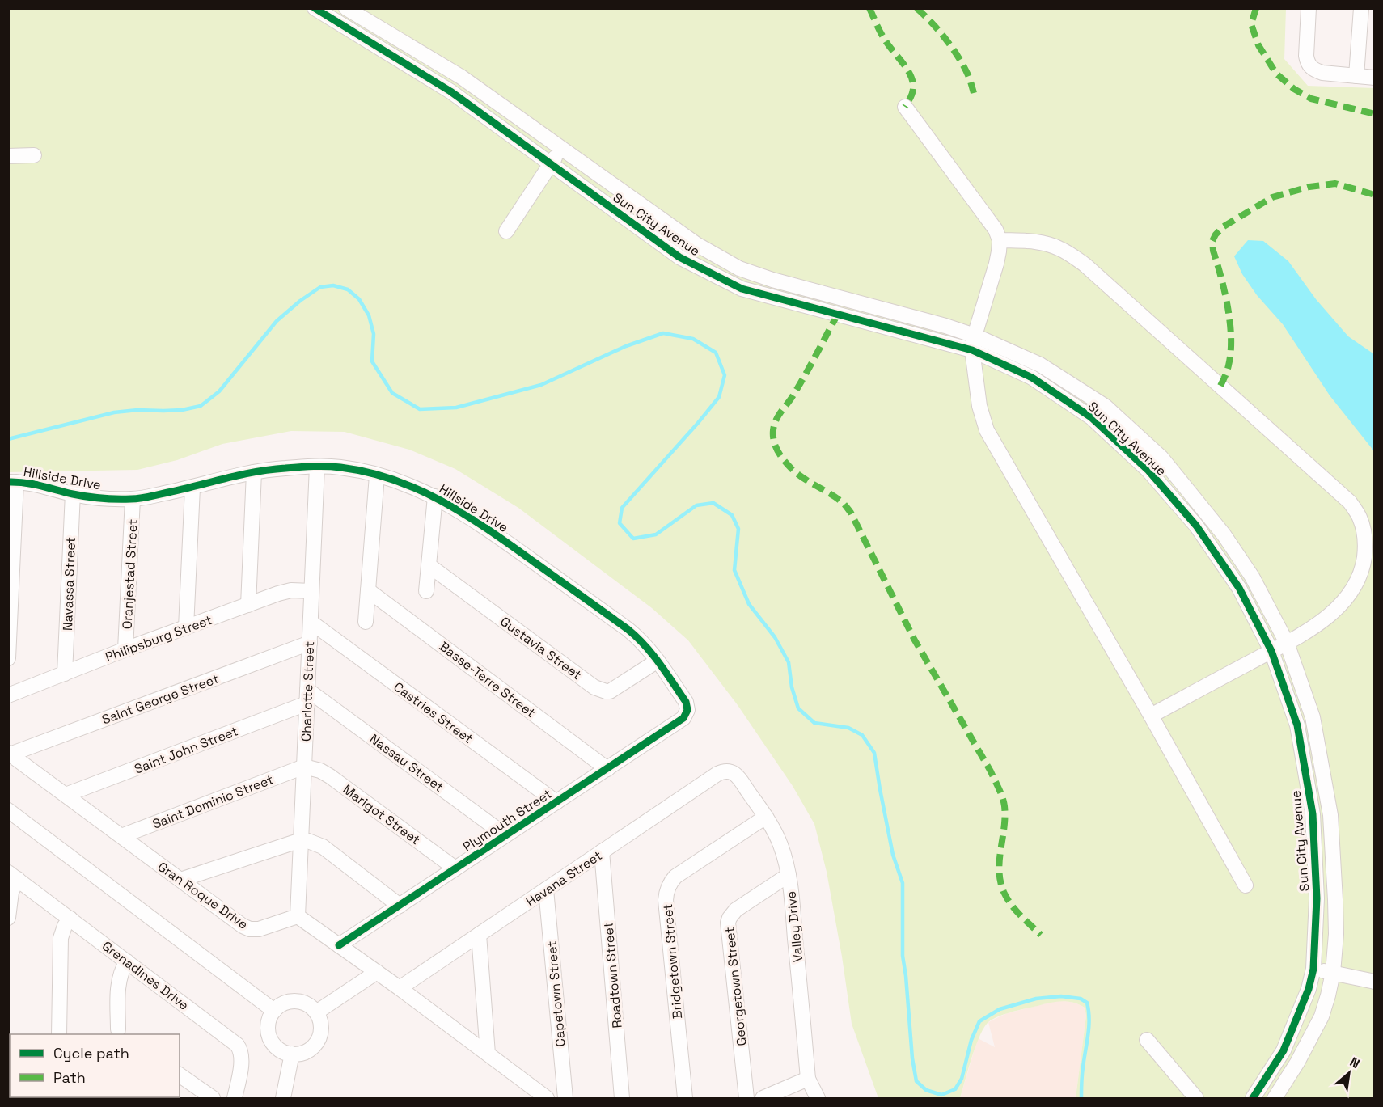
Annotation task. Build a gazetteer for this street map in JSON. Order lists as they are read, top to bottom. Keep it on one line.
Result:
{"streets":{"street":["Sun City Avenue","Hillside Drive","Oranjestad Street","Navassa Street","Philipsburg Street","Gustavia Street","Basse-Terre Street","Charlotte Street","Saint George Street","Castries Street","Saint John Street","Nassau Street","Saint Dominic Street","Marigot Street","Plymouth Street","Havana Street","Gran Roque Drive","Valley Drive","Bridgetown Street","Grenadines Drive","Roadtown Street","Georgetown Street","Capetown Street"]},"crossings":[["Hillside Drive","Oranjestad Street"],["Hillside Drive","Navassa Street"],["Hillside Drive","Gustavia Street"],["Hillside Drive","Charlotte Street"],["Hillside Drive","Plymouth Street"],["Oranjestad Street","Philipsburg Street"],["Navassa Street","Philipsburg Street"],["Philipsburg Street","Charlotte Street"],["Basse-Terre Street","Plymouth Street"],["Charlotte Street","Saint George Street"],["Charlotte Street","Castries Street"],["Charlotte Street","Saint John Street"],["Charlotte Street","Nassau Street"],["Charlotte Street","Saint Dominic Street"],["Charlotte Street","Marigot Street"],["Charlotte Street","Gran Roque Drive"],["Saint George Street","Gran Roque Drive"],["Castries Street","Plymouth Street"],["Saint John Street","Nassau Street"],["Saint John Street","Gran Roque Drive"],["Nassau Street","Plymouth Street"],["Saint Dominic Street","Marigot Street"],["Saint Dominic Street","Gran Roque Drive"],["Marigot Street","Plymouth Street"],["Havana Street","Valley Drive"],["Havana Street","Roadtown Street"],["Havana Street","Capetown Street"],["Valley Drive","Bridgetown Street"],["Valley Drive","Georgetown Street"]],"legend":["Cycle path","Path"],"north":"top right"}
